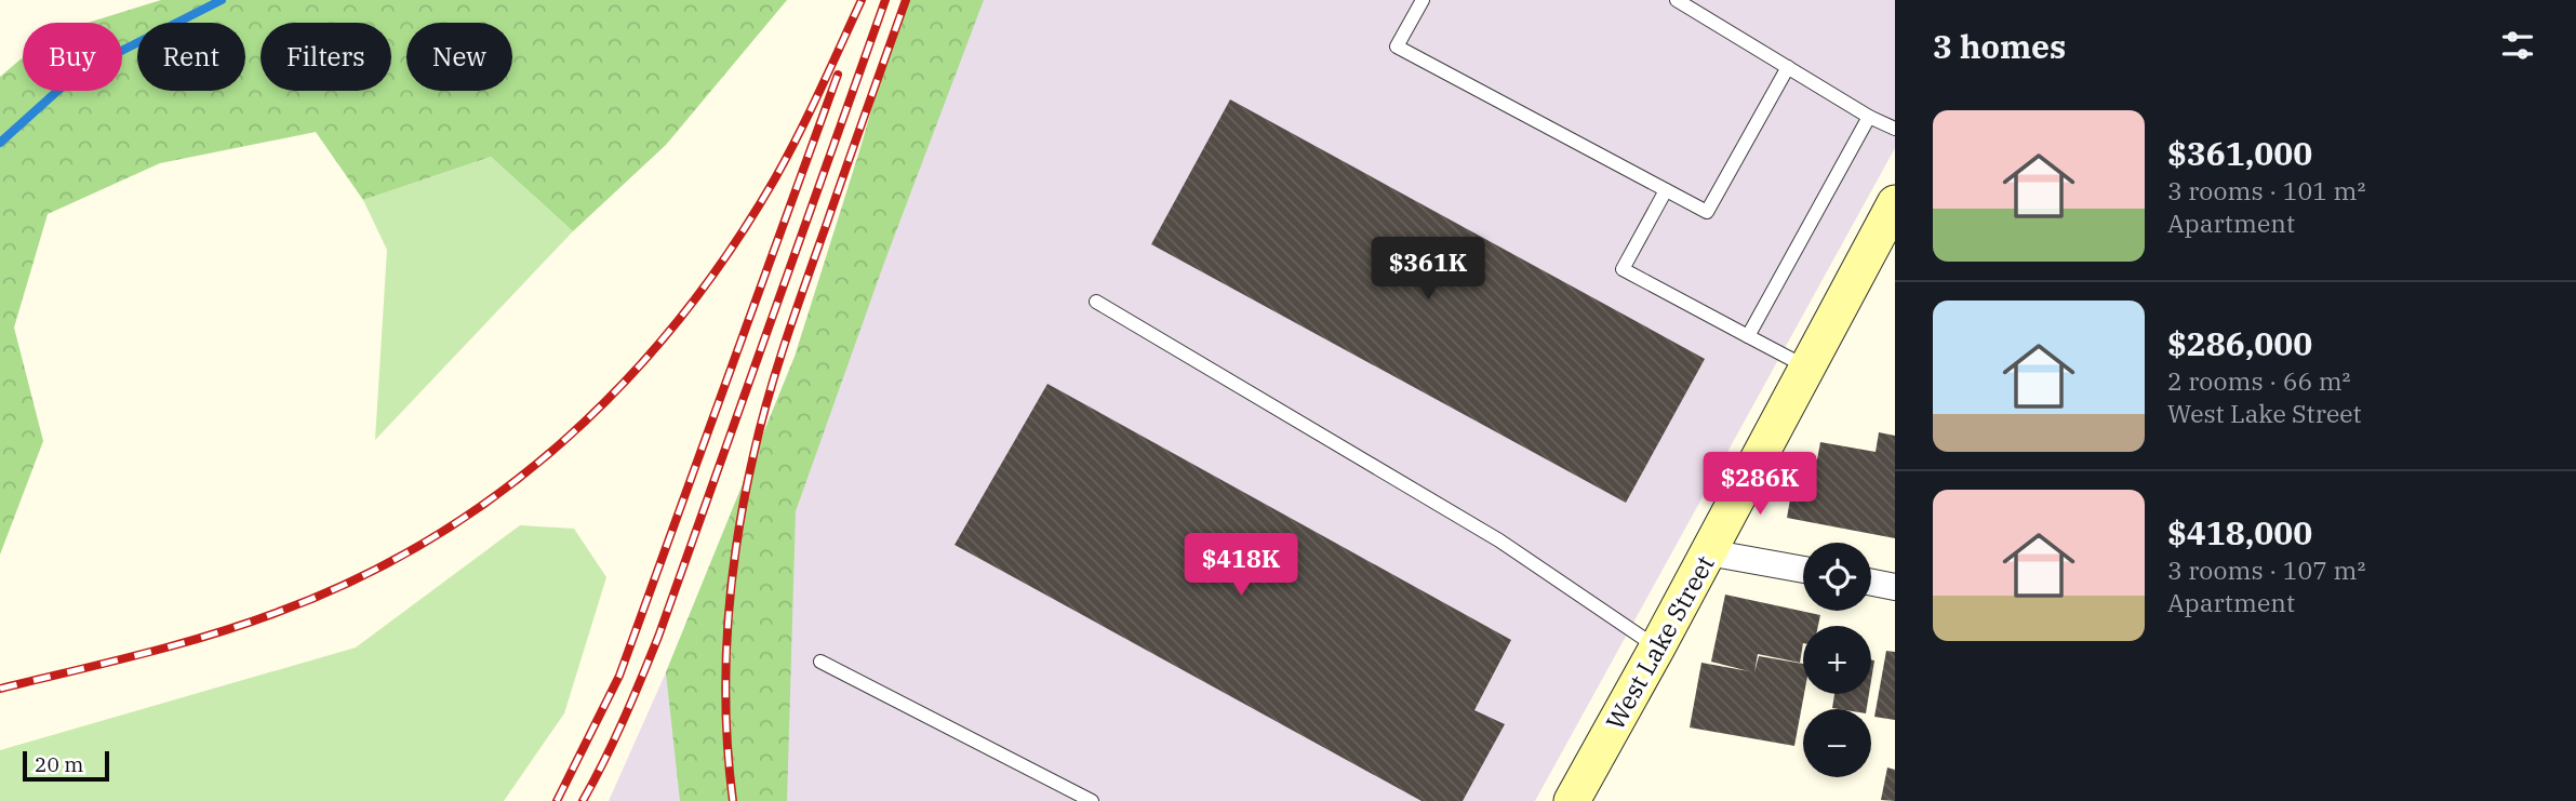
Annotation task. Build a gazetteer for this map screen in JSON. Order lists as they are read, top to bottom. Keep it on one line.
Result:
{"streets":{"main road":["West Lake Street"]},"scale_bar":"20 m","page":{"heading":"3 homes","chip":["Buy","Rent","Filters","New"],"list":[{"name":"$361,000","note":"3 rooms · 101 m² · Apartment"},{"name":"$286,000","note":"2 rooms · 66 m² · West Lake Street"},{"name":"$418,000","note":"3 rooms · 107 m² · Apartment"}],"price":["$361K","$286K","$418K"],"map_buttons":["+","−"],"scale":"20 m"}}
